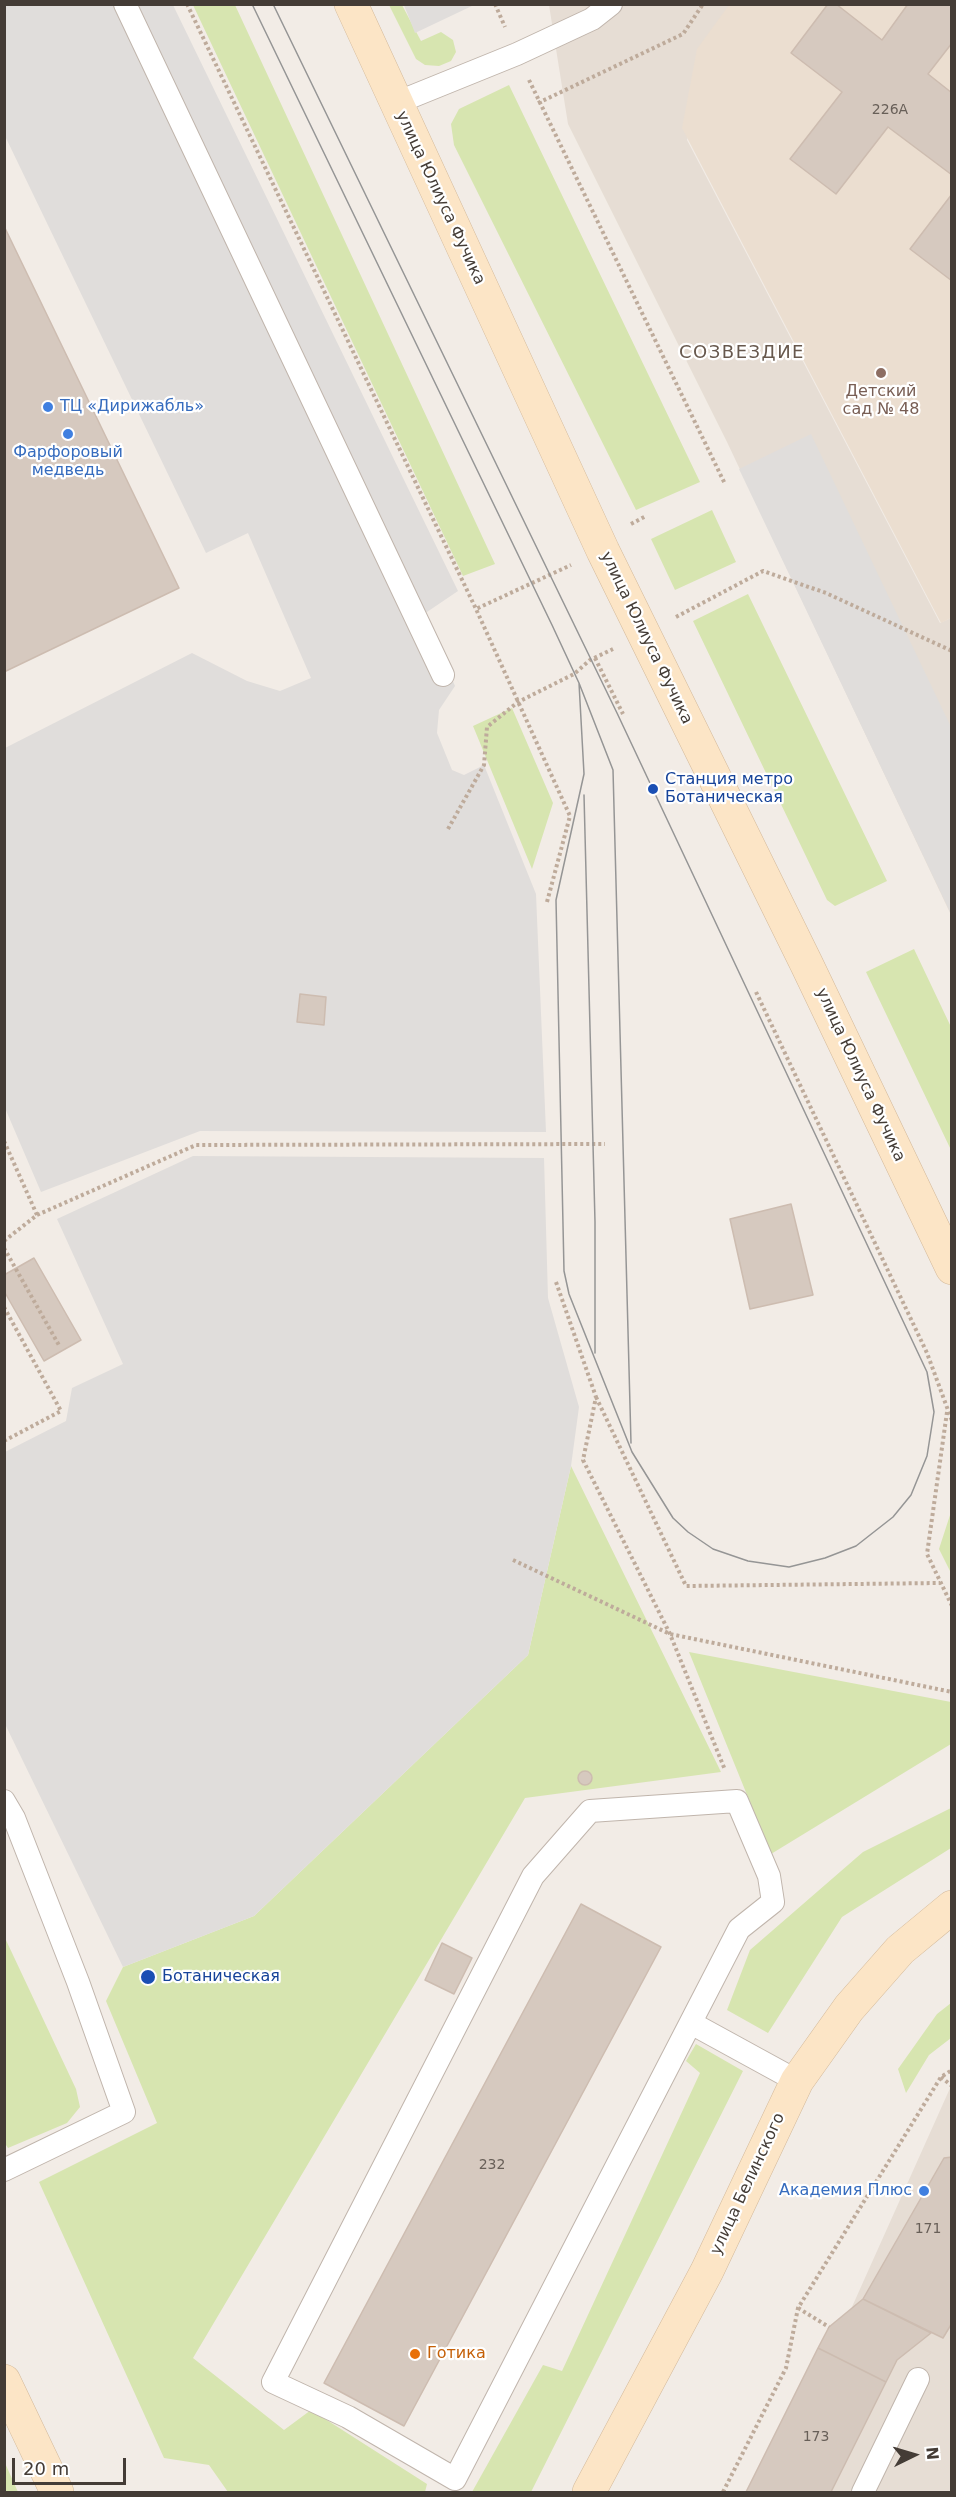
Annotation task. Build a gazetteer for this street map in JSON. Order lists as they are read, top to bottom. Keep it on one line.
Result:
{"streets":{"street":["улица Юлиуса Фучика","улица Белинского"]},"districts":["СОЗВЕЗДИЕ"],"places":["Детский сад № 48","ТЦ «Дирижабль»","Фарфоровый медведь","Станция метро Ботаническая","Ботаническая","Академия Плюс","Готика"],"house_numbers":["226А","232","171","173"],"scale_bar":"20 m","north":"right"}
